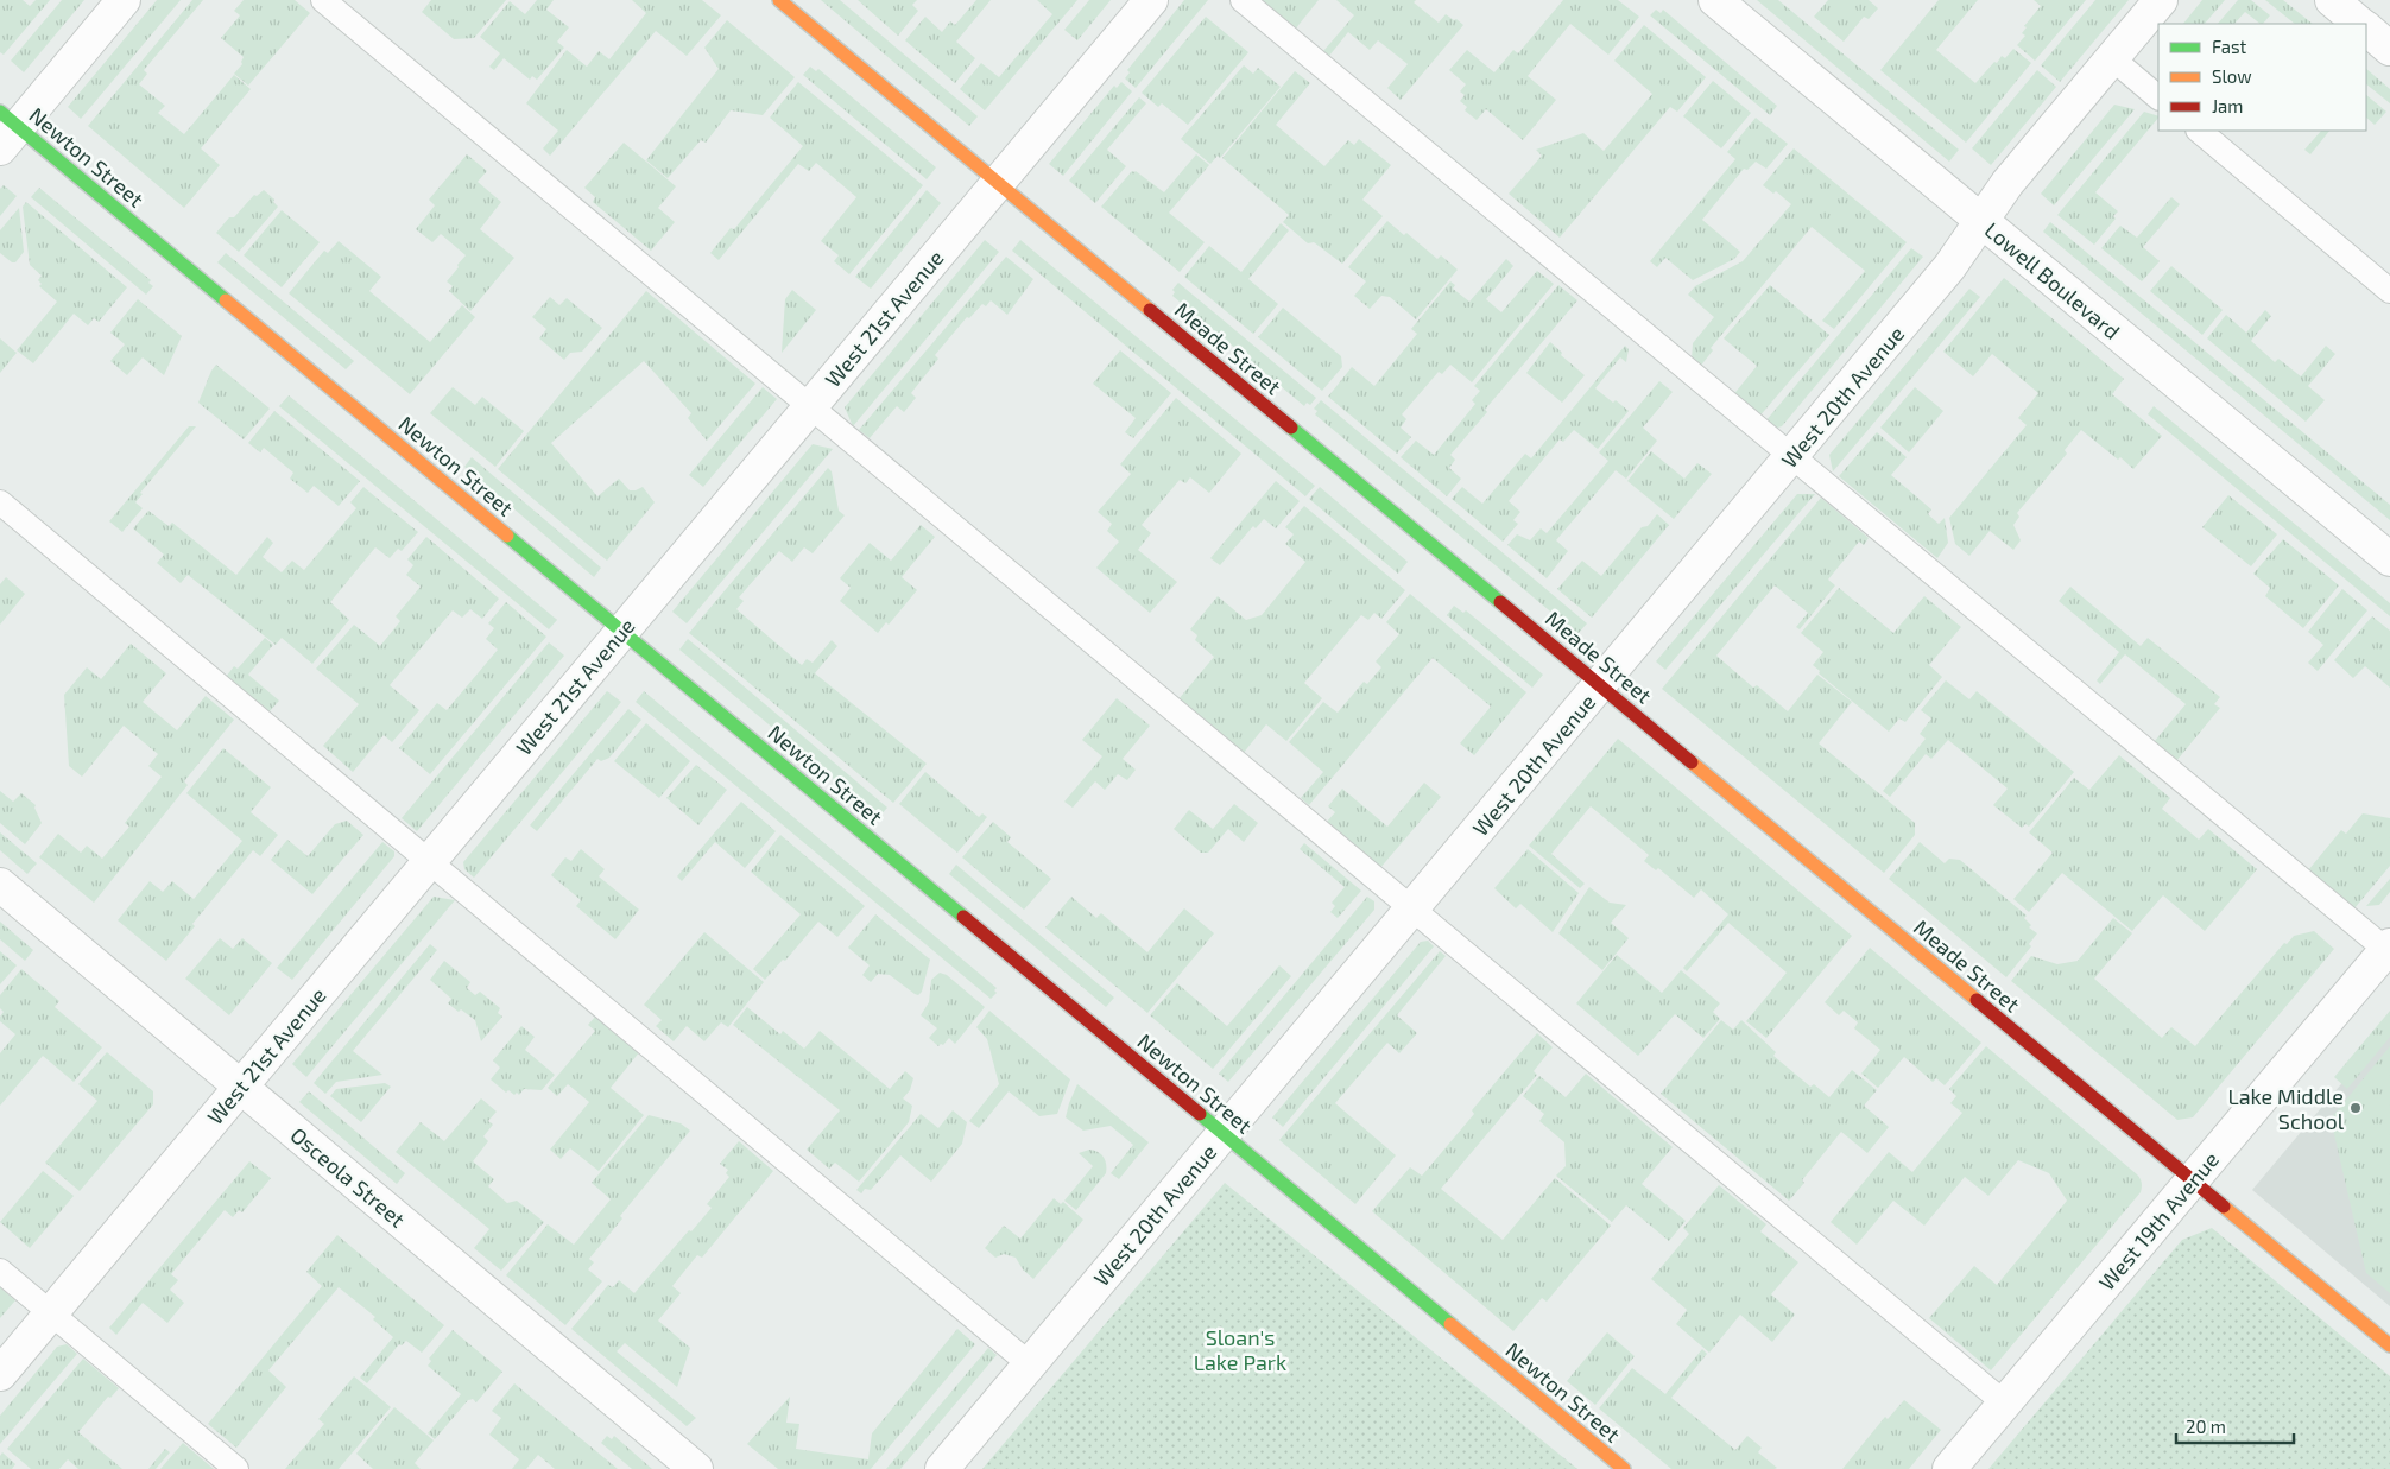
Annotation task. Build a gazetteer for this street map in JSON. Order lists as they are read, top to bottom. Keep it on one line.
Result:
{"streets":{"street":["Newton Street","Lowell Boulevard","West 21st Avenue","Meade Street","West 20th Avenue","Osceola Street","West 19th Avenue"]},"crossings":[["Newton Street","West 21st Avenue"],["Newton Street","West 20th Avenue"],["Lowell Boulevard","West 20th Avenue"],["West 21st Avenue","Meade Street"],["West 21st Avenue","Osceola Street"],["Meade Street","West 20th Avenue"],["Meade Street","West 19th Avenue"]],"parks":["Sloan's Lake Park"],"places":["Lake Middle School"],"legend":["Fast","Slow","Jam"],"scale_bar":"20 m"}
